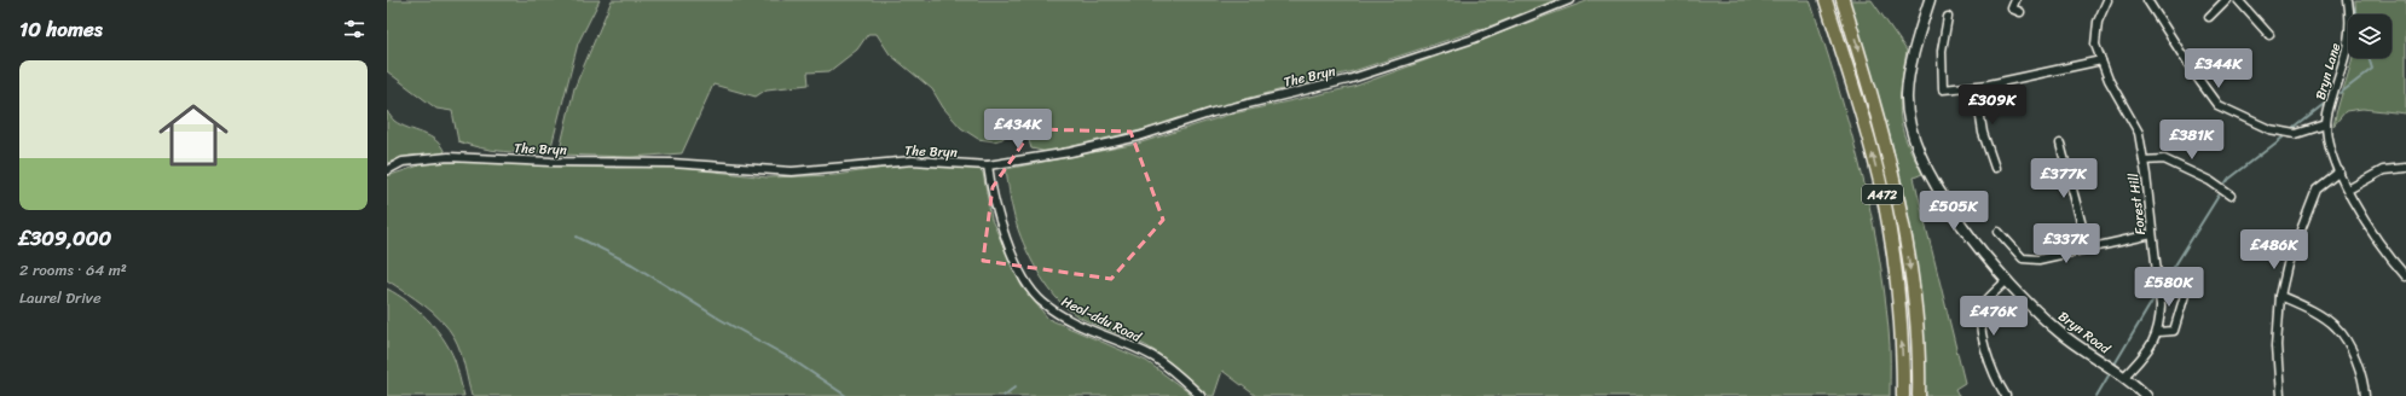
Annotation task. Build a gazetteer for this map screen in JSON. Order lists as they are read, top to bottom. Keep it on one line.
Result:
{"streets":{"main road":["A472"],"street":["Bryn Lane","The Bryn","Forest Hill","Heol-ddu Road","Bryn Road"]},"crossings":[["The Bryn","Heol-ddu Road"],["Forest Hill","Bryn Road"]],"page":{"heading":"10 homes","price":["£344K","£309K","£434K","£381K","£377K","£505K","£337K","£486K","£580K","£476K"],"list":[{"name":"£309,000","note":"2 rooms · 64 m² · Laurel Drive"}]}}
